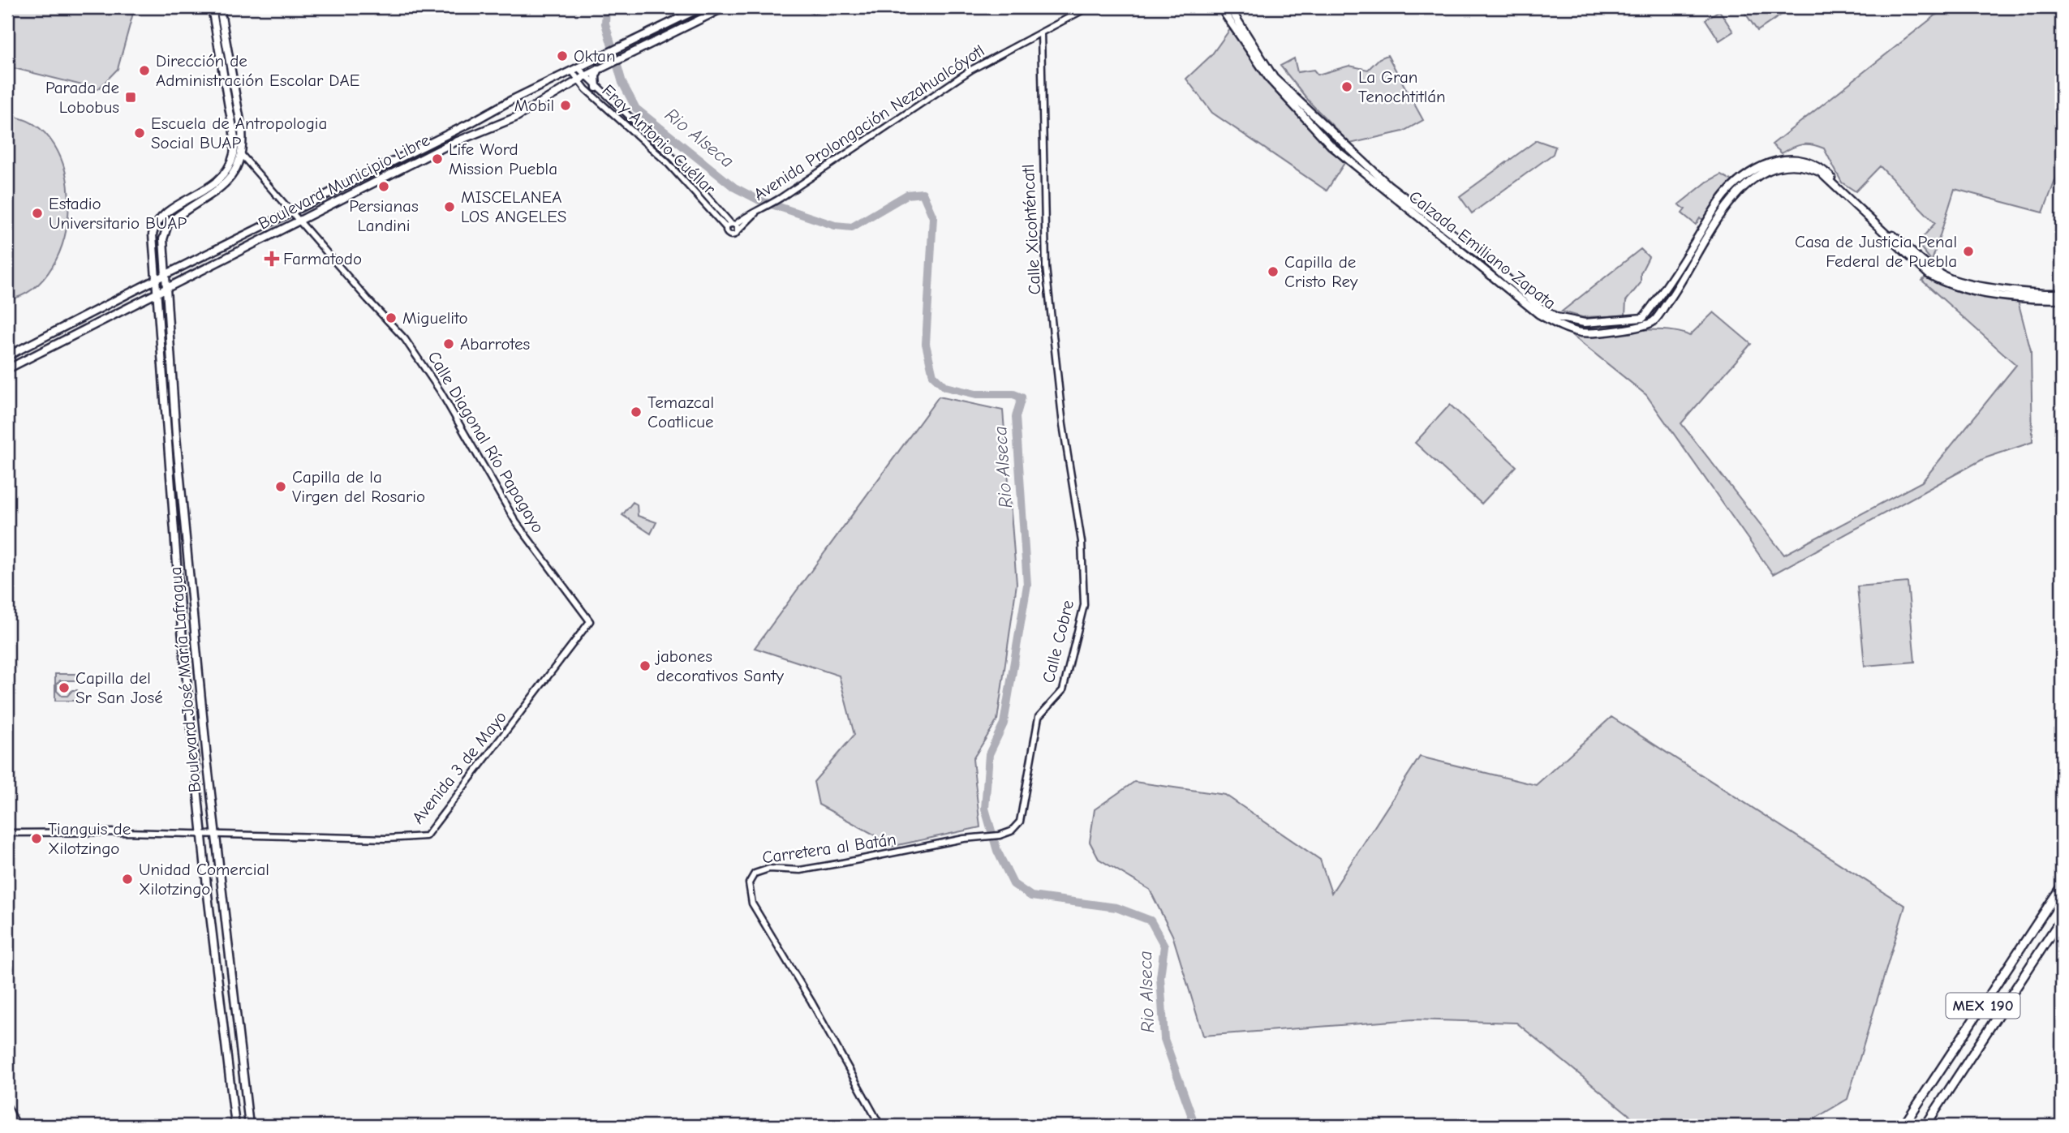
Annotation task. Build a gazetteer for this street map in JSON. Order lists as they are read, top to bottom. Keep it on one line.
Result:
{"streets":{"highway":["MEX 190"],"main road":["Boulevard Municipio Libre","Calzada Emiliano Zapata","Boulevard José María Lafragua"],"street":["Avenida Prolongación Nezahualcóyotl","Fray Antonio Cuéllar","Calle Xicohténcatl","Calle Diagonal Río Papagayo","Calle Cobre","Avenida 3 de Mayo","Carretera al Batán"]},"crossings":[["Avenida Prolongación Nezahualcóyotl","Fray Antonio Cuéllar"],["Avenida Prolongación Nezahualcóyotl","Calle Xicohténcatl"],["Fray Antonio Cuéllar","Boulevard Municipio Libre"],["Boulevard Municipio Libre","Calle Diagonal Río Papagayo"],["Boulevard Municipio Libre","Boulevard José María Lafragua"],["Calle Xicohténcatl","Calle Cobre"],["Calle Diagonal Río Papagayo","Boulevard José María Lafragua"],["Calle Diagonal Río Papagayo","Avenida 3 de Mayo"],["Calle Cobre","Carretera al Batán"],["Boulevard José María Lafragua","Avenida 3 de Mayo"]],"water":["Rio Alseca"],"places":{"other":["Oktan","Dirección de Administración Escolar DAE","La Gran Tenochtitlán","Mobil","Escuela de Antropologia Social BUAP","Life Word Mission Puebla","Persianas Landini","MISCELANEA LOS ANGELES","Estadio Universitario BUAP","Casa de Justicia Penal Federal de Puebla","Capilla de Cristo Rey","Miguelito","Abarrotes","Temazcal Coatlicue","Capilla de la Virgen del Rosario","jabones decorativos Santy","Capilla del Sr San José","Tianguis de Xilotzingo","Unidad Comercial Xilotzingo"],"transit":["Parada de Lobobus"],"health":["Farmatodo"]}}
